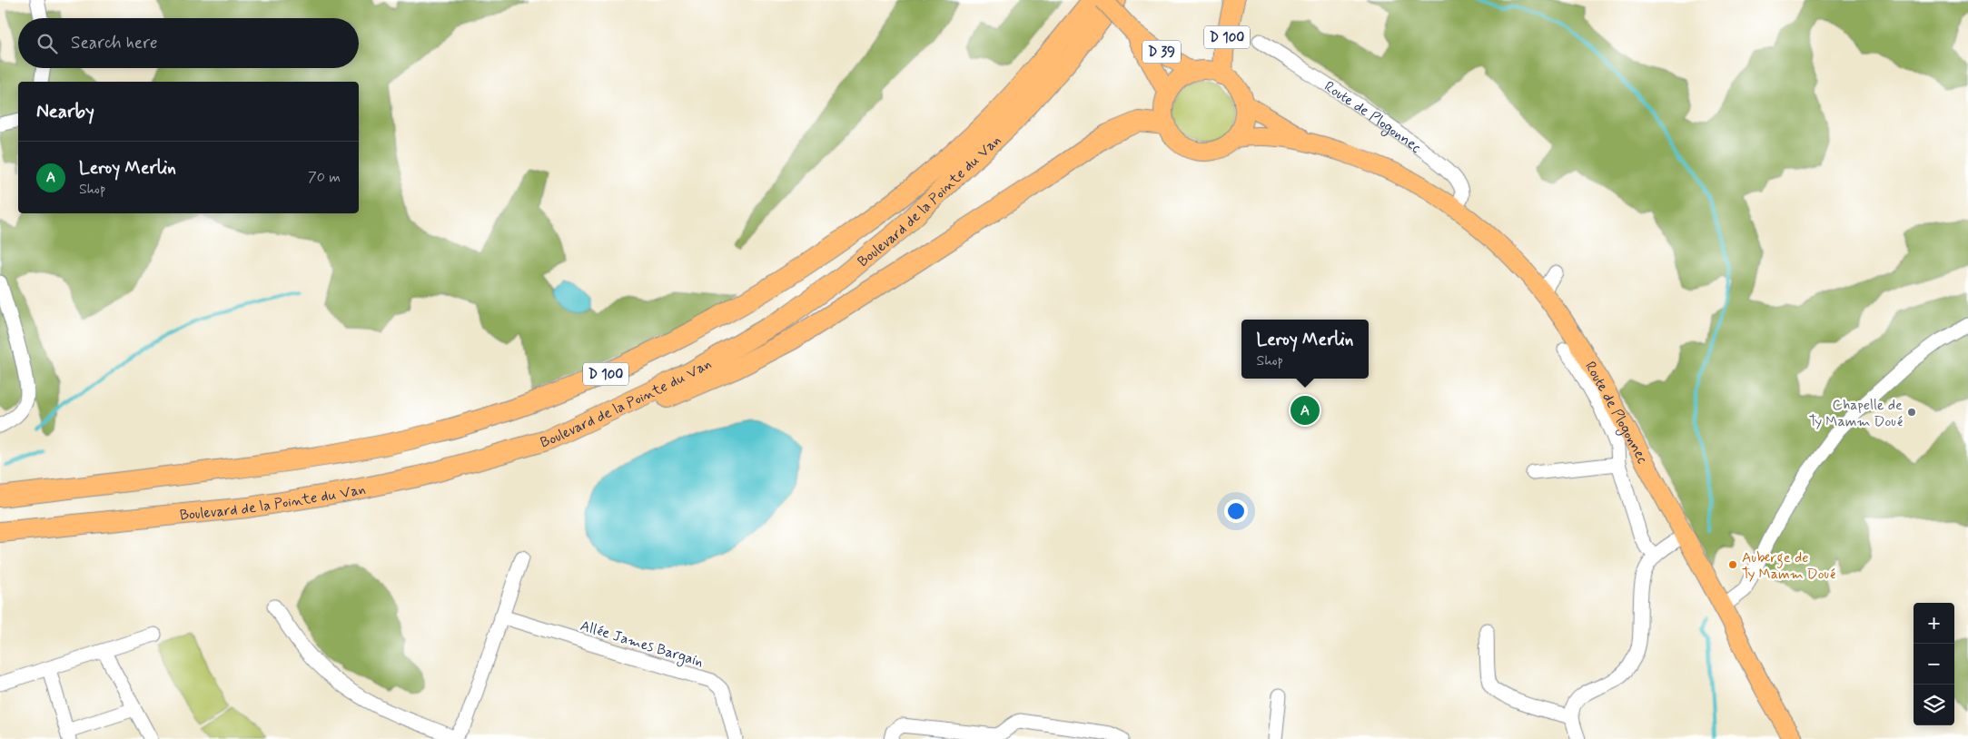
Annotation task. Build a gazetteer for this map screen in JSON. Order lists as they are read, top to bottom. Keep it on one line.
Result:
{"streets":{"highway":["D 100","Boulevard de la Pointe du Van"],"main road":["D 39","Route de Plogonnec"],"street":["Allée James Bargain"]},"crossings":[["D 100","D 39"],["D 100","Route de Plogonnec"],["D 100","Boulevard de la Pointe du Van"],["D 39","Route de Plogonnec"]],"places":["Chapelle de Ty Mamm Doué","Auberge de Ty Mamm Doué"],"page":{"search":"Search here","heading":"Nearby","list":[{"mark":"A","name":"Leroy Merlin","note":"Shop","value":"70 m"}],"popup":["Leroy Merlin","Shop"],"pins":"A","map_buttons":["+","−"]}}
